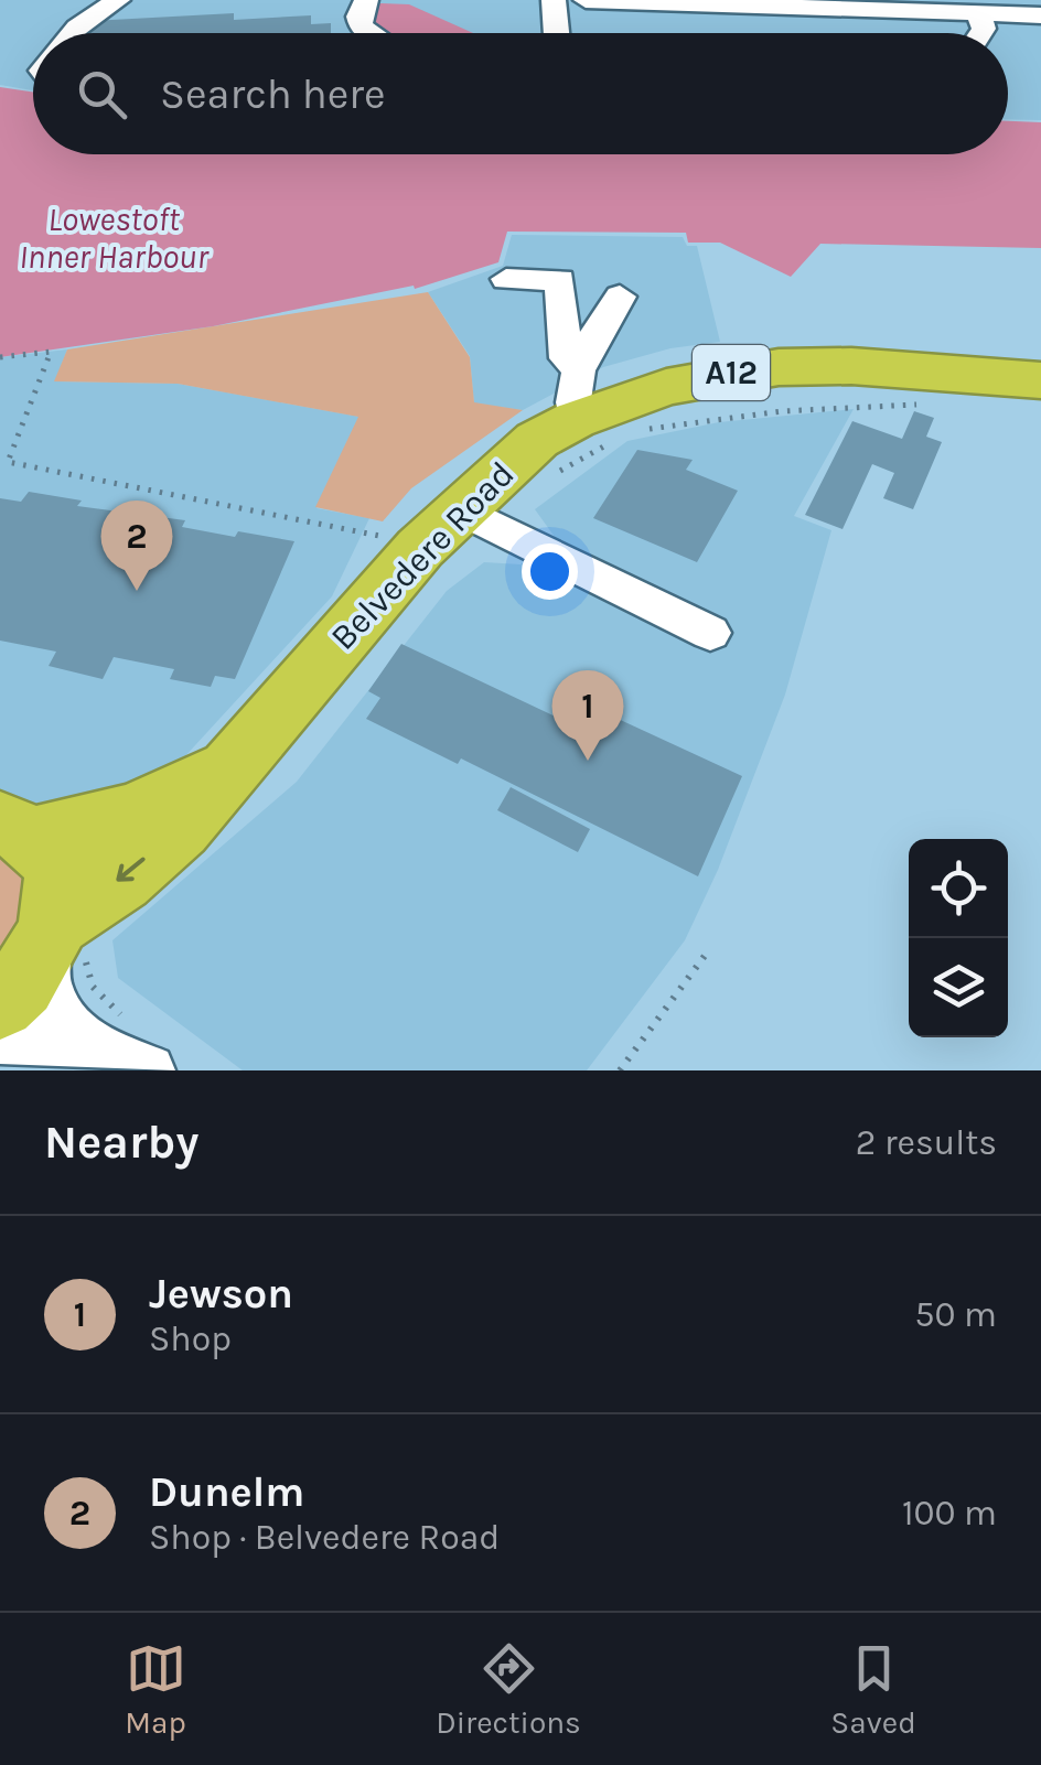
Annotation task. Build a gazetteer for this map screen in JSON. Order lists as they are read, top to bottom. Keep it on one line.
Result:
{"streets":{"highway":["A12","Belvedere Road"]},"crossings":[["A12","Belvedere Road"]],"water":["Lowestoft Inner Harbour"],"page":{"search":"Search here","pins":["2","1"],"heading":["Nearby","2 results"],"list":[{"mark":"1","name":"Jewson","note":"Shop","value":"50 m"},{"mark":"2","name":"Dunelm","note":"Shop · Belvedere Road","value":"100 m"}],"nav":["Map","Directions","Saved"]}}
